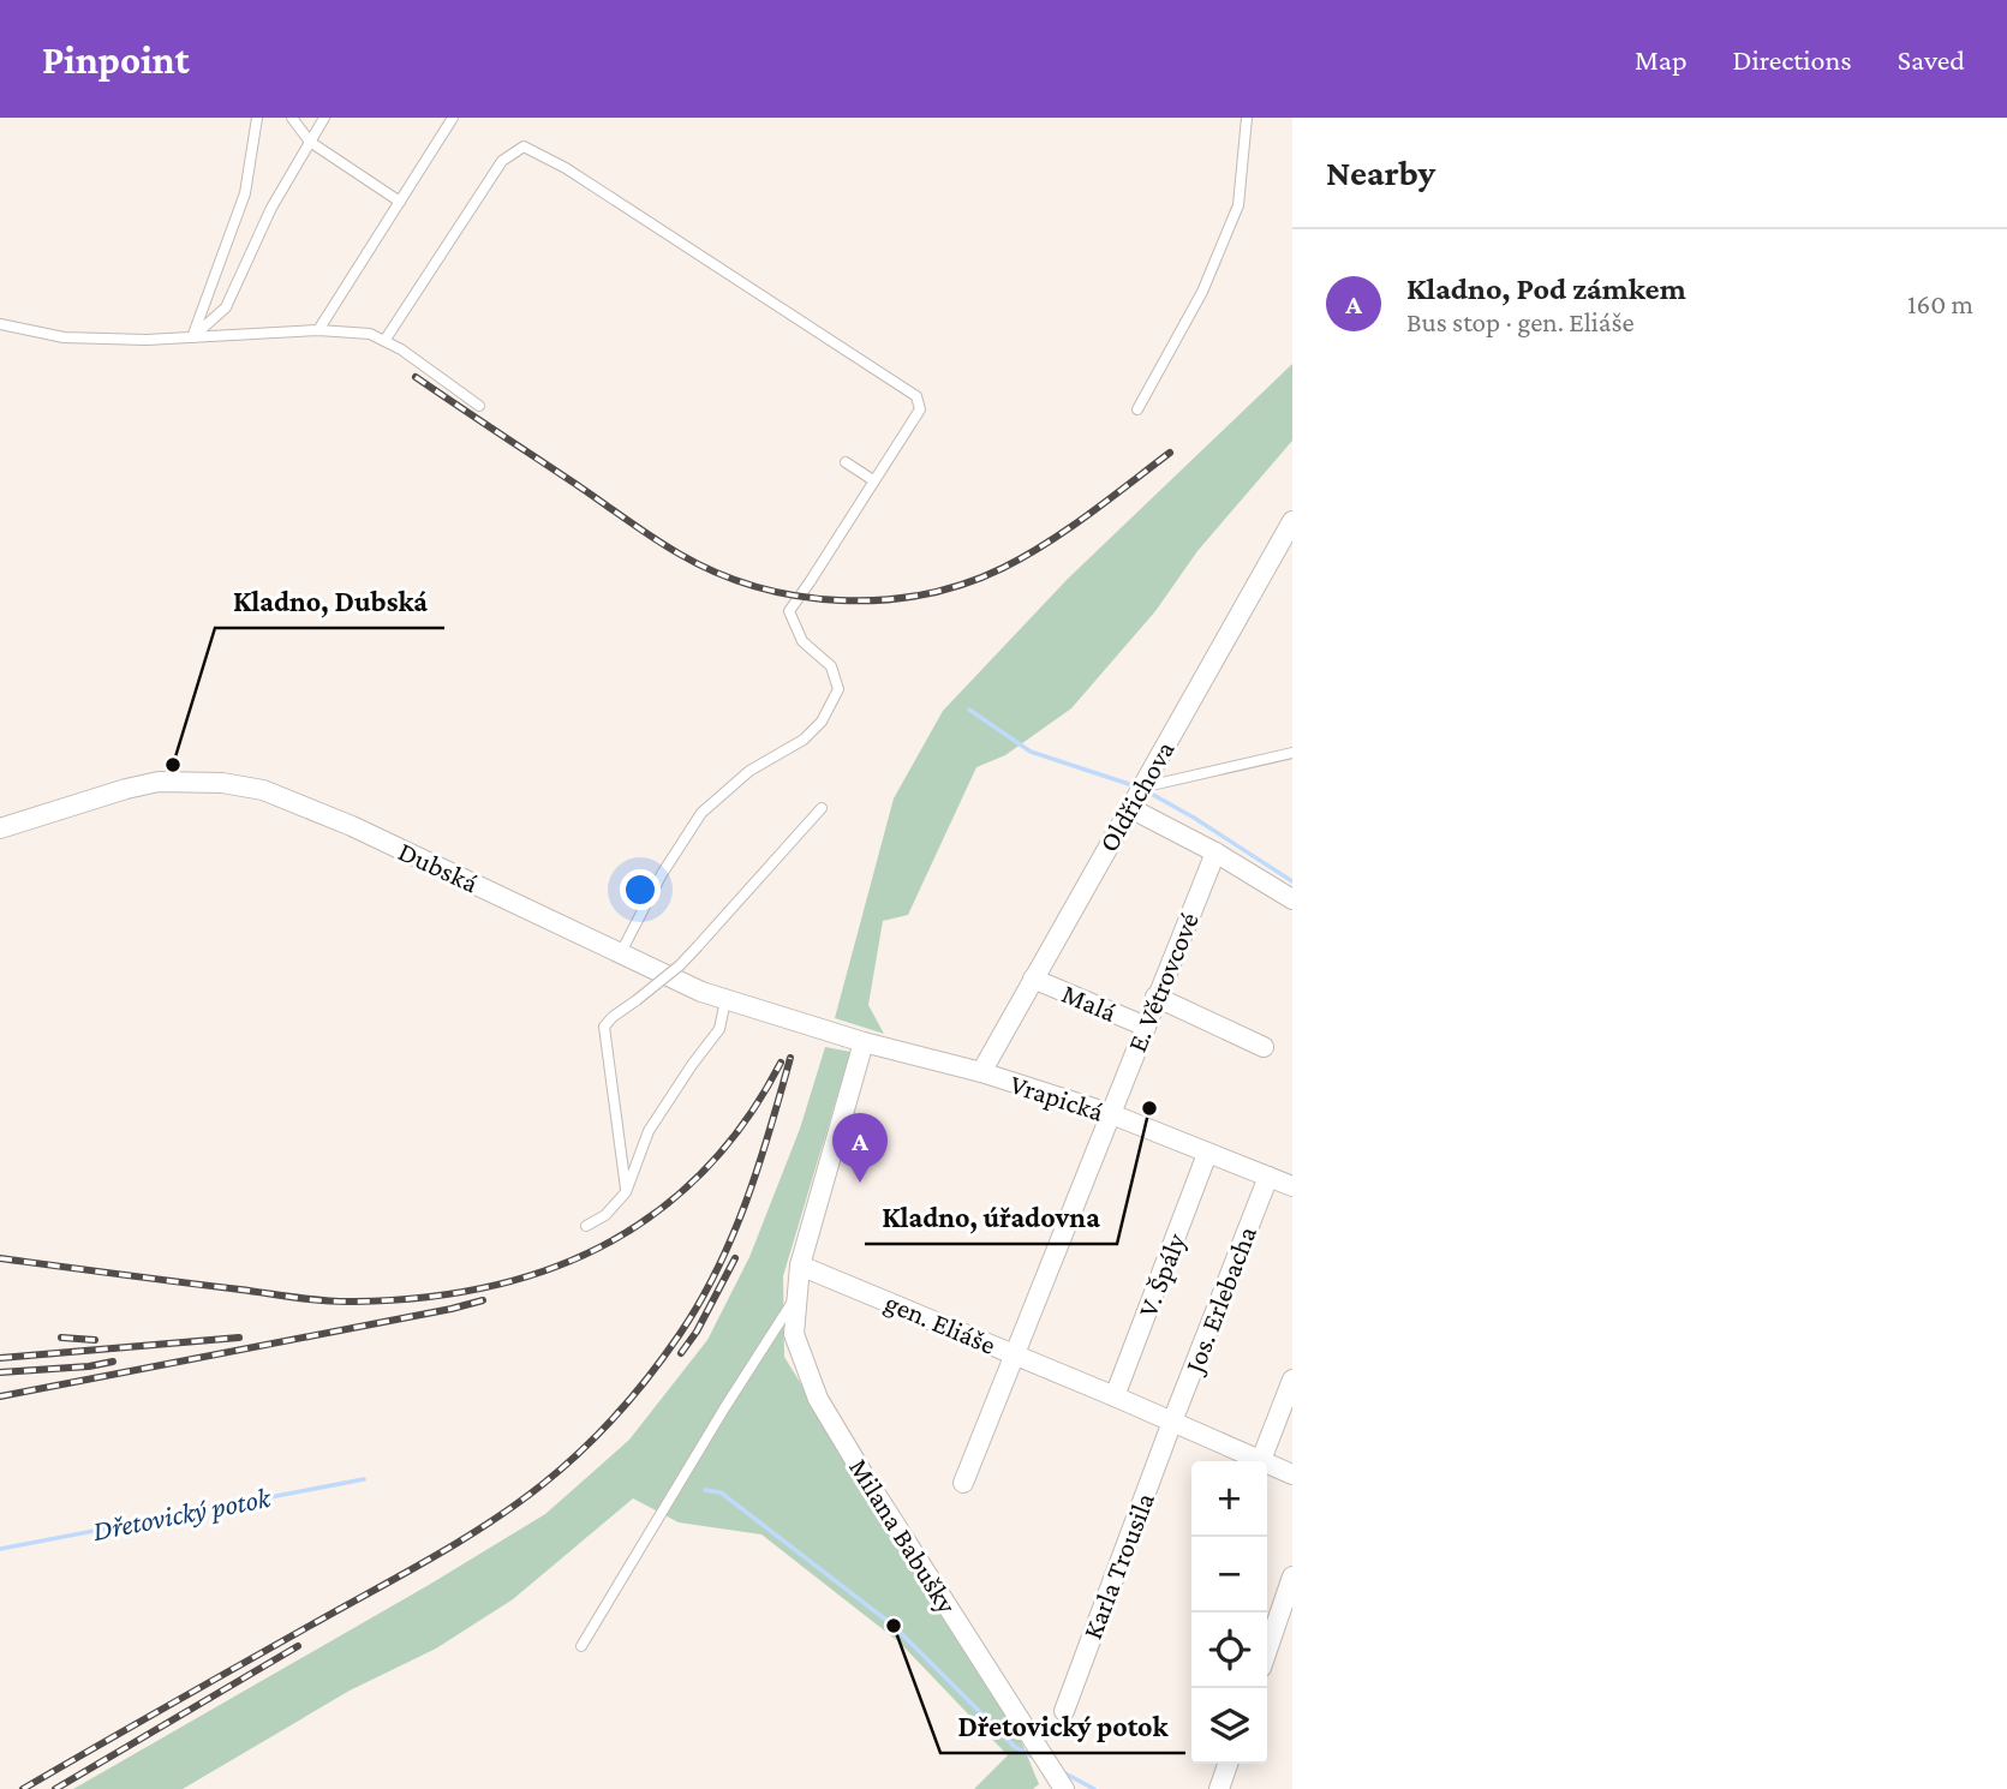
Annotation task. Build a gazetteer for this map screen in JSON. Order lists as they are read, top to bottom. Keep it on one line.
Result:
{"streets":{"street":["Oldřichova","Dubská","E. Větrovcové","Malá","Vrapická","V. Špály","Jos. Erlebacha","gen. Eliáše","Milana Babušky","Karla Trousila"]},"crossings":[["Oldřichova","Malá"],["Oldřichova","Vrapická"],["Dubská","Vrapická"],["E. Větrovcové","Malá"],["E. Větrovcové","Vrapická"],["E. Větrovcové","gen. Eliáše"],["Vrapická","V. Špály"],["Vrapická","Jos. Erlebacha"],["V. Špály","gen. Eliáše"],["Jos. Erlebacha","gen. Eliáše"],["Jos. Erlebacha","Karla Trousila"],["gen. Eliáše","Milana Babušky"],["gen. Eliáše","Karla Trousila"]],"water":["Dřetovický potok"],"places":["Kladno, Dubská","Kladno, úřadovna","Dřetovický potok"],"page":{"header":"Pinpoint","nav":["Map","Directions","Saved"],"heading":"Nearby","list":[{"mark":"A","name":"Kladno, Pod zámkem","note":"Bus stop · gen. Eliáše","value":"160 m"}],"pins":"A","map_buttons":["+","−"]}}
